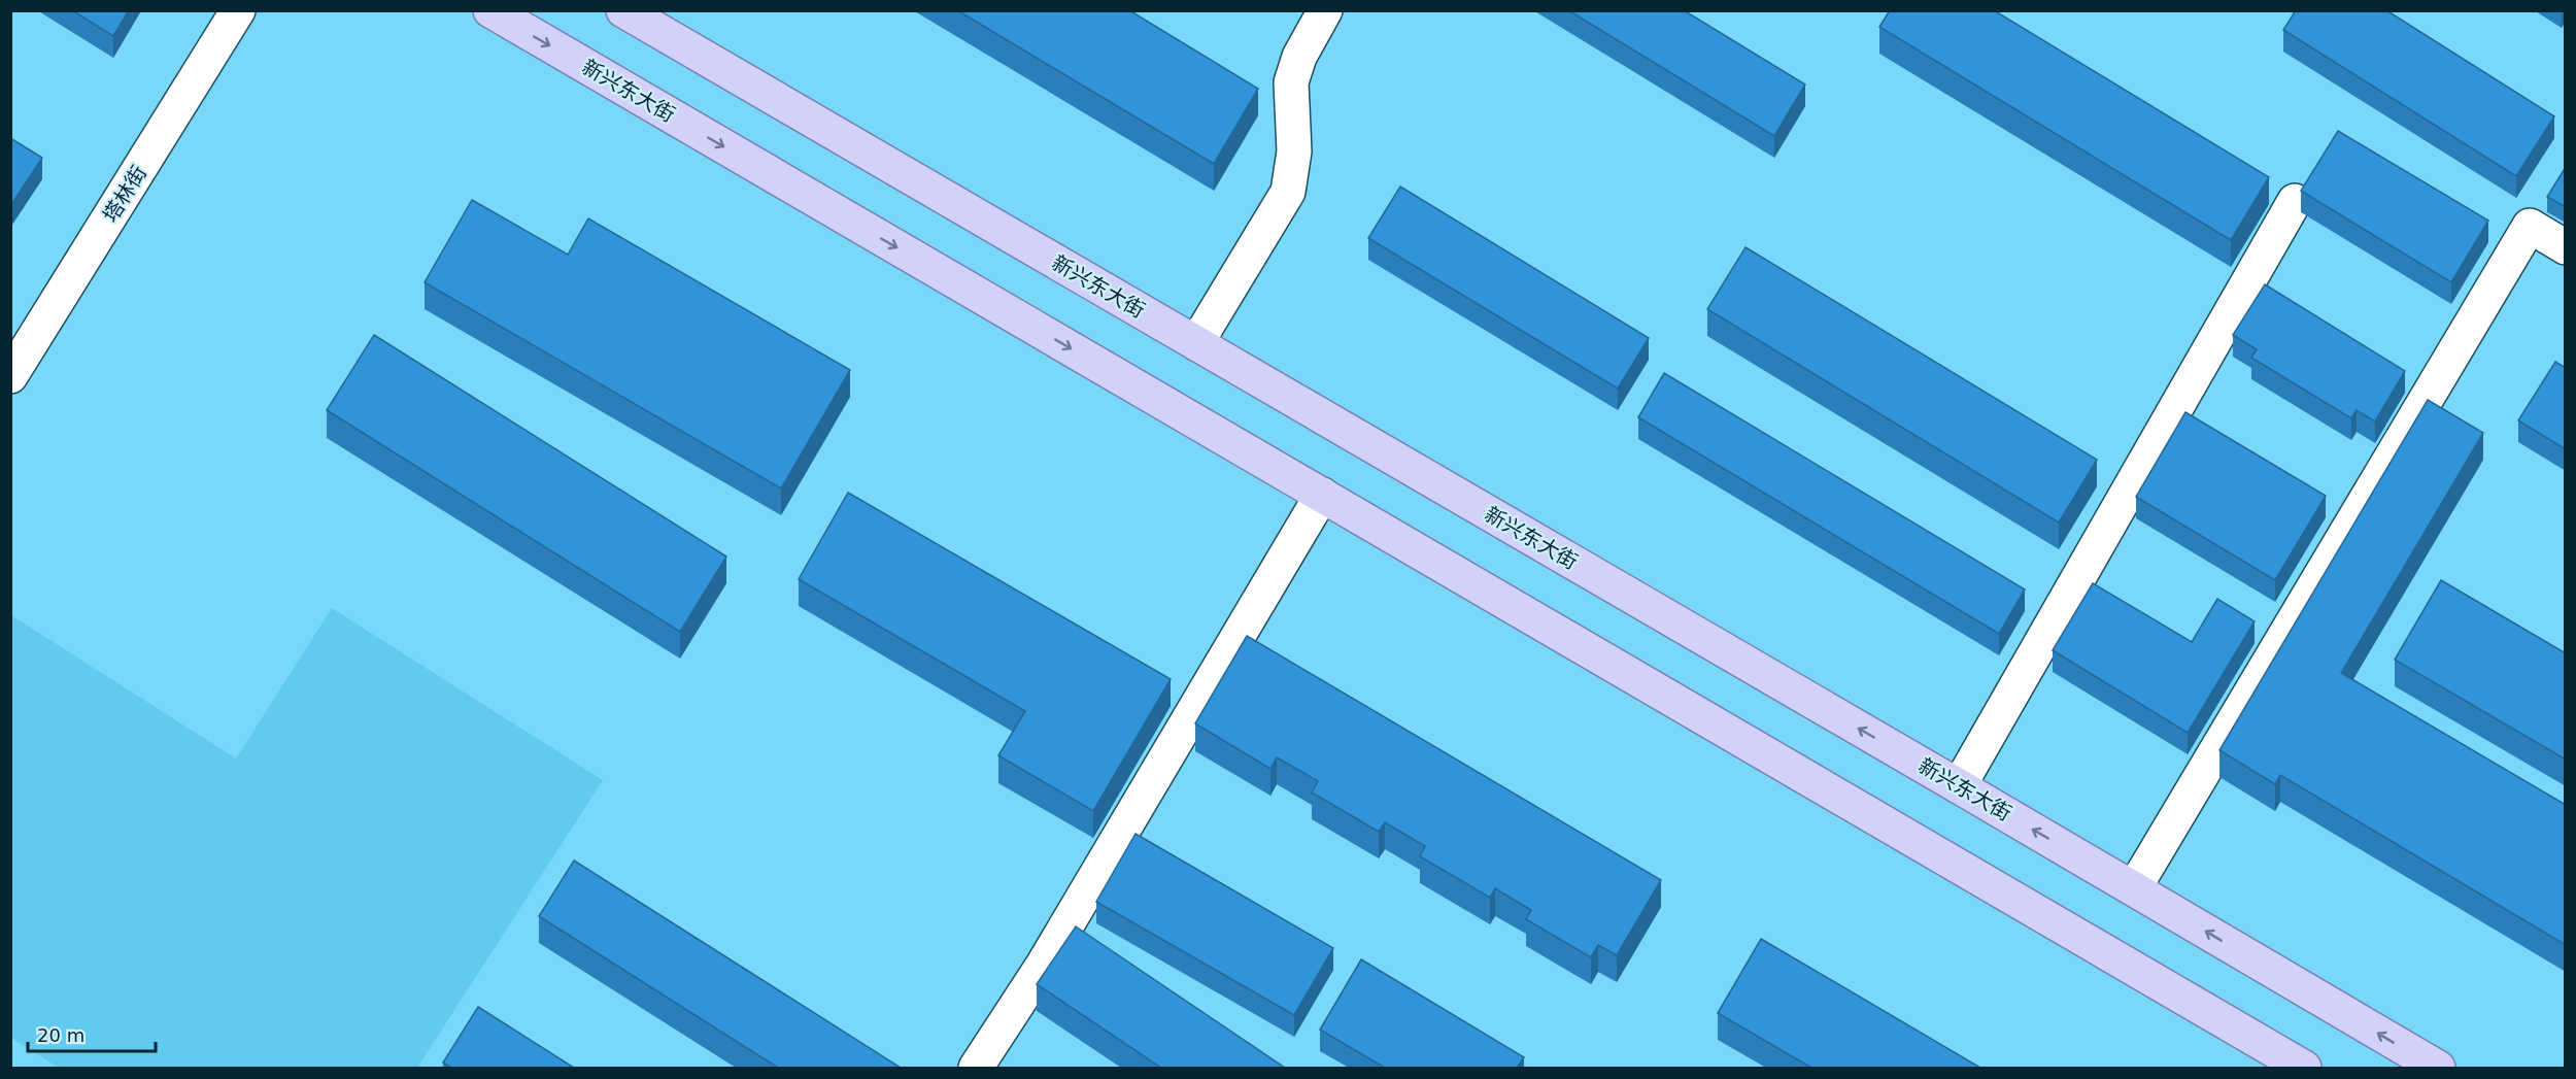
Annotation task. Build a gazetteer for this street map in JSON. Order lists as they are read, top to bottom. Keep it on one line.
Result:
{"streets":{"main road":["新兴东大街"],"street":["塔林街"]},"scale_bar":"20 m"}
